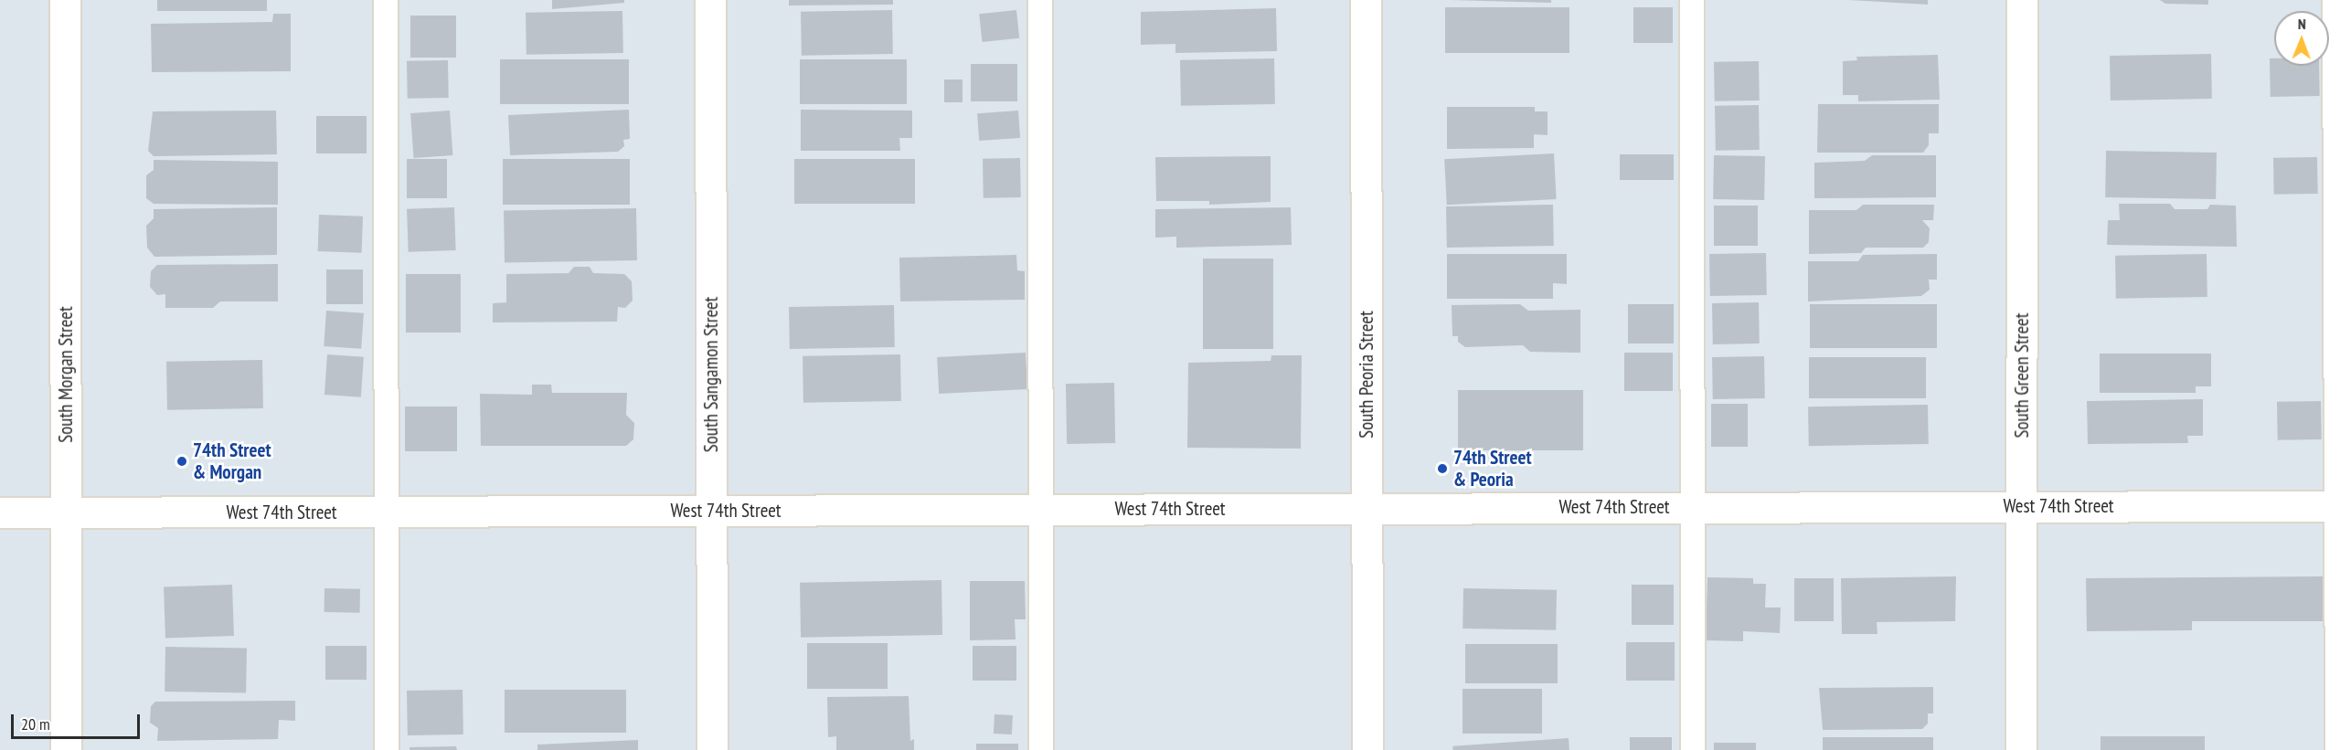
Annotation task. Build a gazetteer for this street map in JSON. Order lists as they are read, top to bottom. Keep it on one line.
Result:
{"streets":{"street":["South Morgan Street","South Sangamon Street","South Peoria Street","South Green Street","West 74th Street"]},"crossings":[["South Morgan Street","West 74th Street"],["South Sangamon Street","West 74th Street"],["South Peoria Street","West 74th Street"],["South Green Street","West 74th Street"]],"places":["74th Street & Morgan","74th Street & Peoria"],"scale_bar":"20 m","north":"top"}
